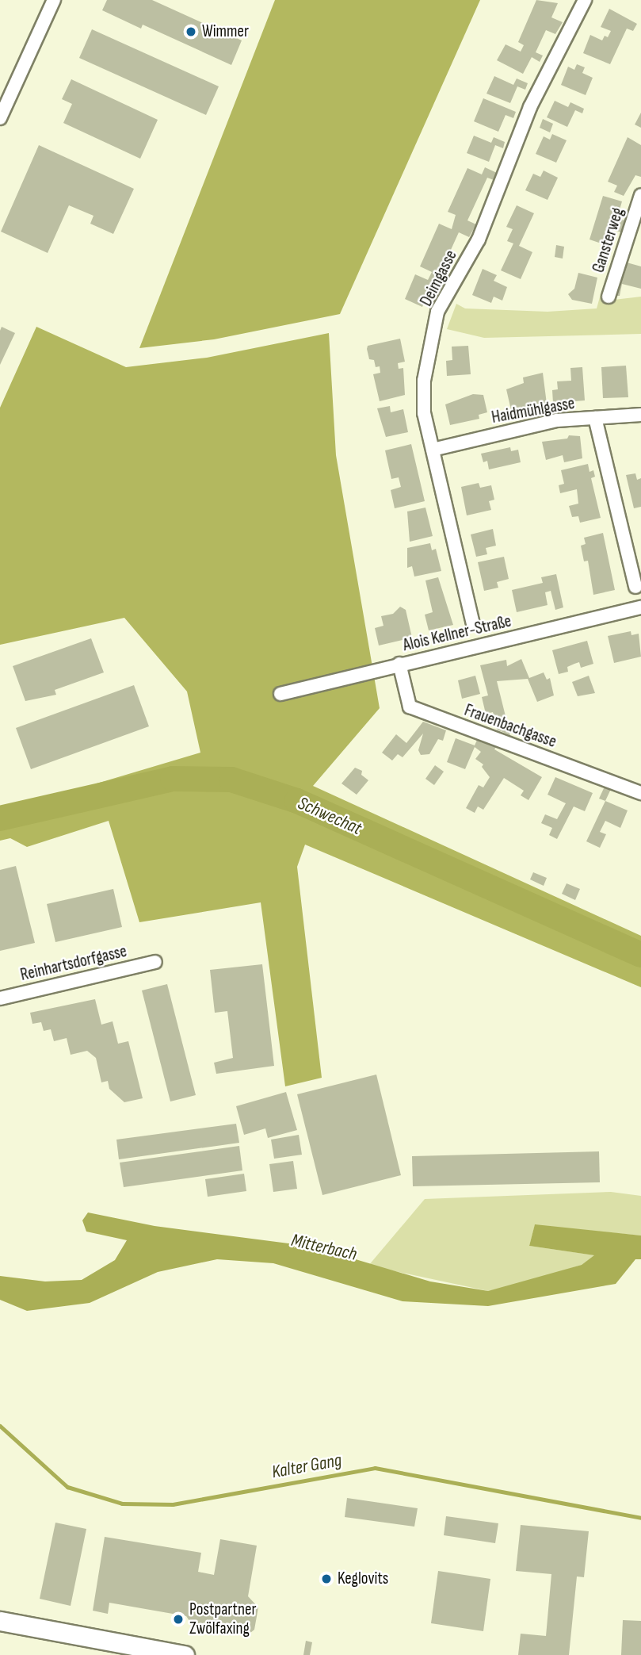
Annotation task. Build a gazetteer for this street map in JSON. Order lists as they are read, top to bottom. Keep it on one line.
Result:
{"streets":{"street":["Gansterweg","Deimgasse","Haidmühlgasse","Alois Kellner-Straße","Frauenbachgasse","Reinhartsdorfgasse"]},"crossings":[["Deimgasse","Haidmühlgasse"],["Alois Kellner-Straße","Frauenbachgasse"]],"water":["Schwechat","Mitterbach","Kalter Gang"],"places":["Wimmer","Keglovits","Postpartner Zwölfaxing"]}
